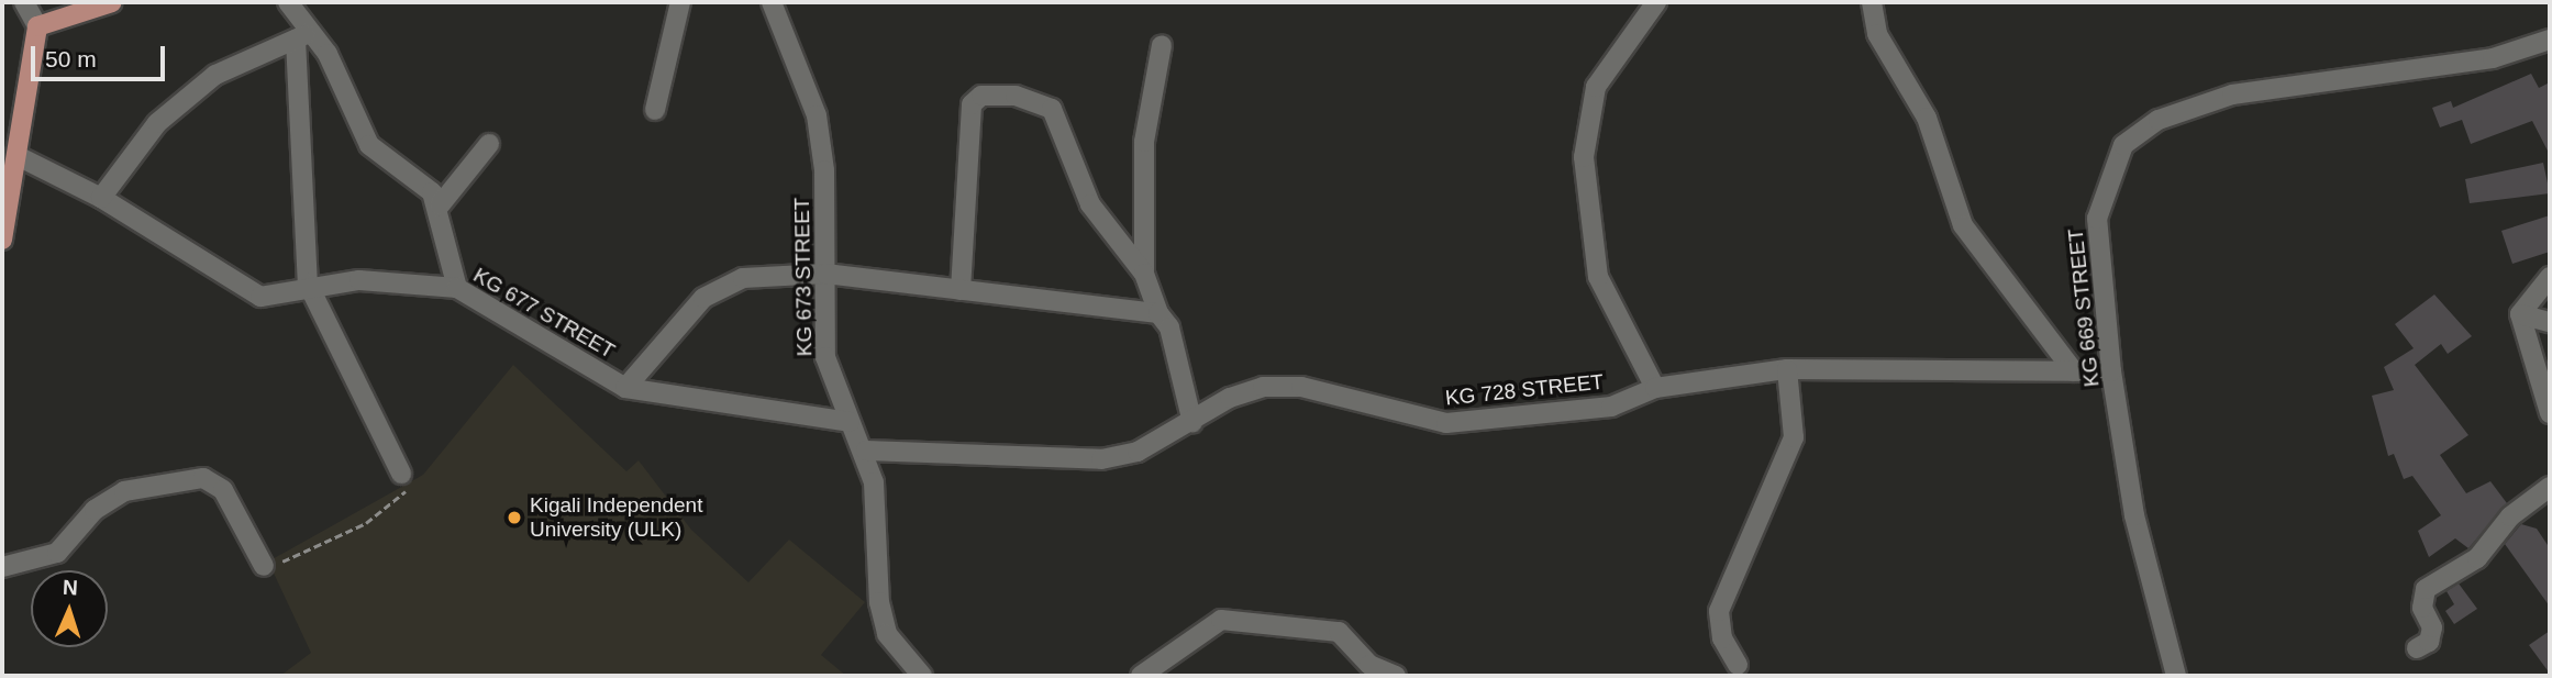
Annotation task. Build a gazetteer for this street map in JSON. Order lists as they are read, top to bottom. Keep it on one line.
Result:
{"streets":{"street":["KG 673 STREET","KG 669 STREET","KG 677 STREET","KG 728 STREET"]},"crossings":[["KG 673 STREET","KG 677 STREET"],["KG 673 STREET","KG 728 STREET"],["KG 669 STREET","KG 728 STREET"]],"places":["Kigali Independent University (ULK)"],"scale_bar":"50 m","north":"top"}
